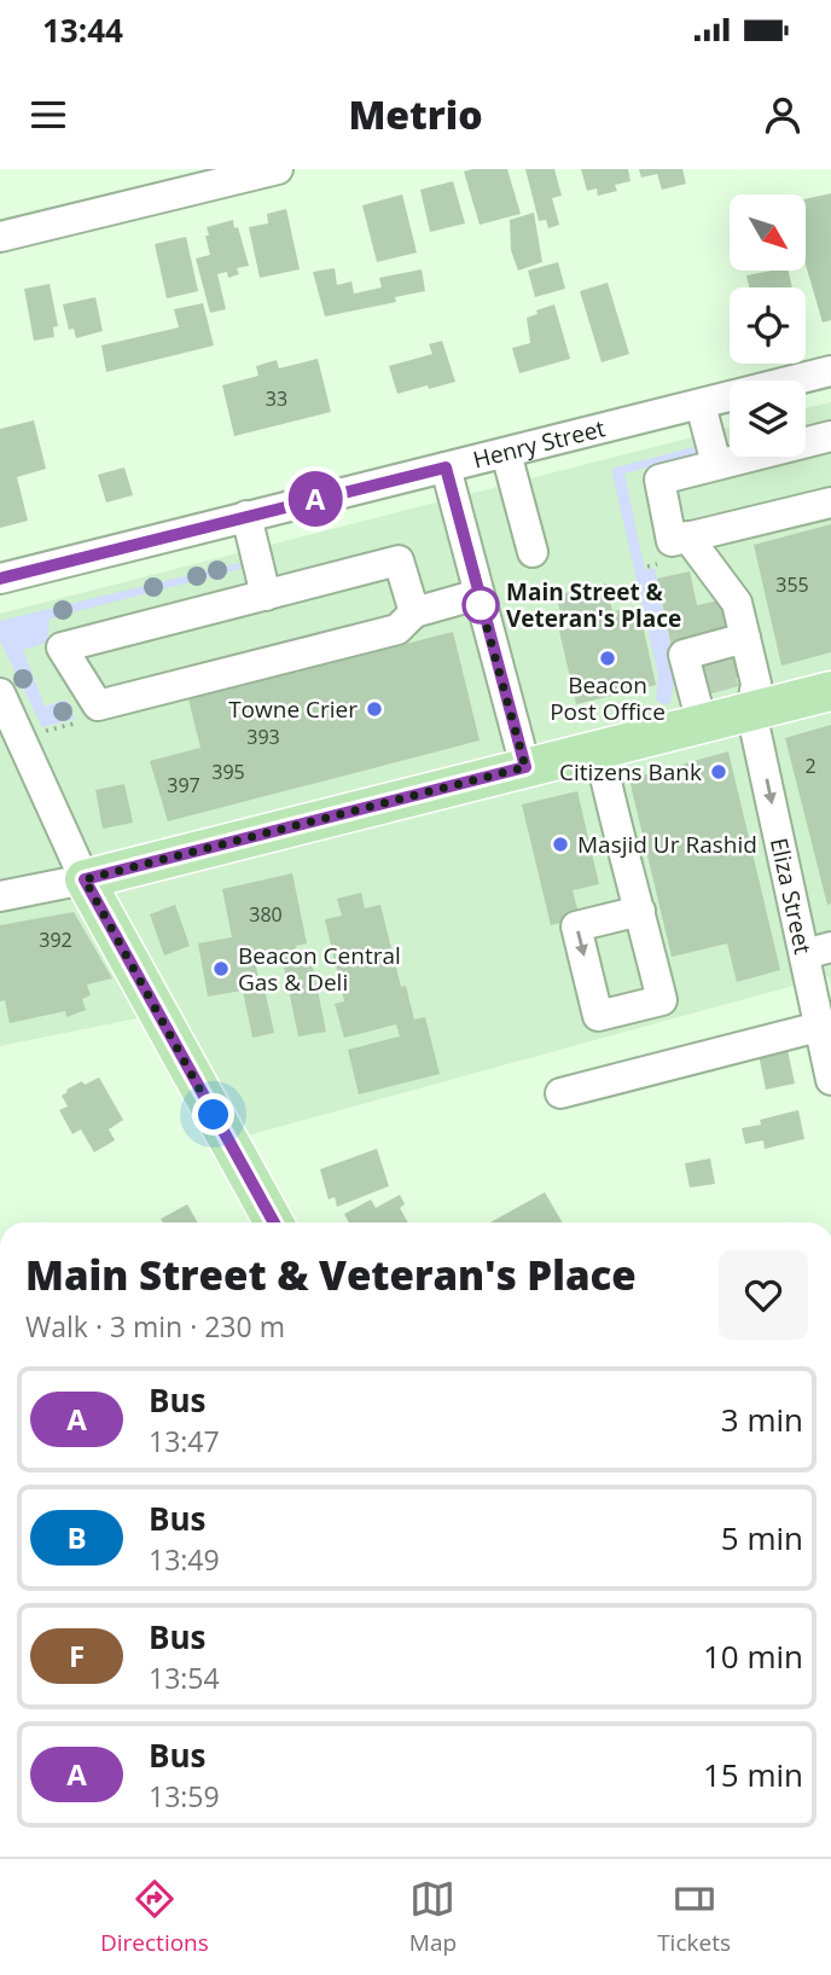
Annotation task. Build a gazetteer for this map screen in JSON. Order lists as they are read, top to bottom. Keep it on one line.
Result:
{"streets":{"street":["Henry Street","Eliza Street"]},"places":["Main Street & Veteran's Place","Beacon Post Office","Towne Crier","Citizens Bank","Masjid Ur Rashid","Beacon Central Gas & Deli"],"lines":["bus line A"],"house_numbers":["33","355","393","2","395","397","380","392"],"north":"bottom right","page":{"status":"13:44","header":"Metrio","on_map":"A","heading":["Main Street & Veteran's Place","Walk · 3 min · 230 m"],"list":[{"mark":"A","name":"Bus","note":"13:47","value":"3 min"},{"mark":"B","name":"Bus","note":"13:49","value":"5 min"},{"mark":"F","name":"Bus","note":"13:54","value":"10 min"},{"mark":"A","name":"Bus","note":"13:59","value":"15 min"}],"tabs":["Directions","Map","Tickets"]}}
